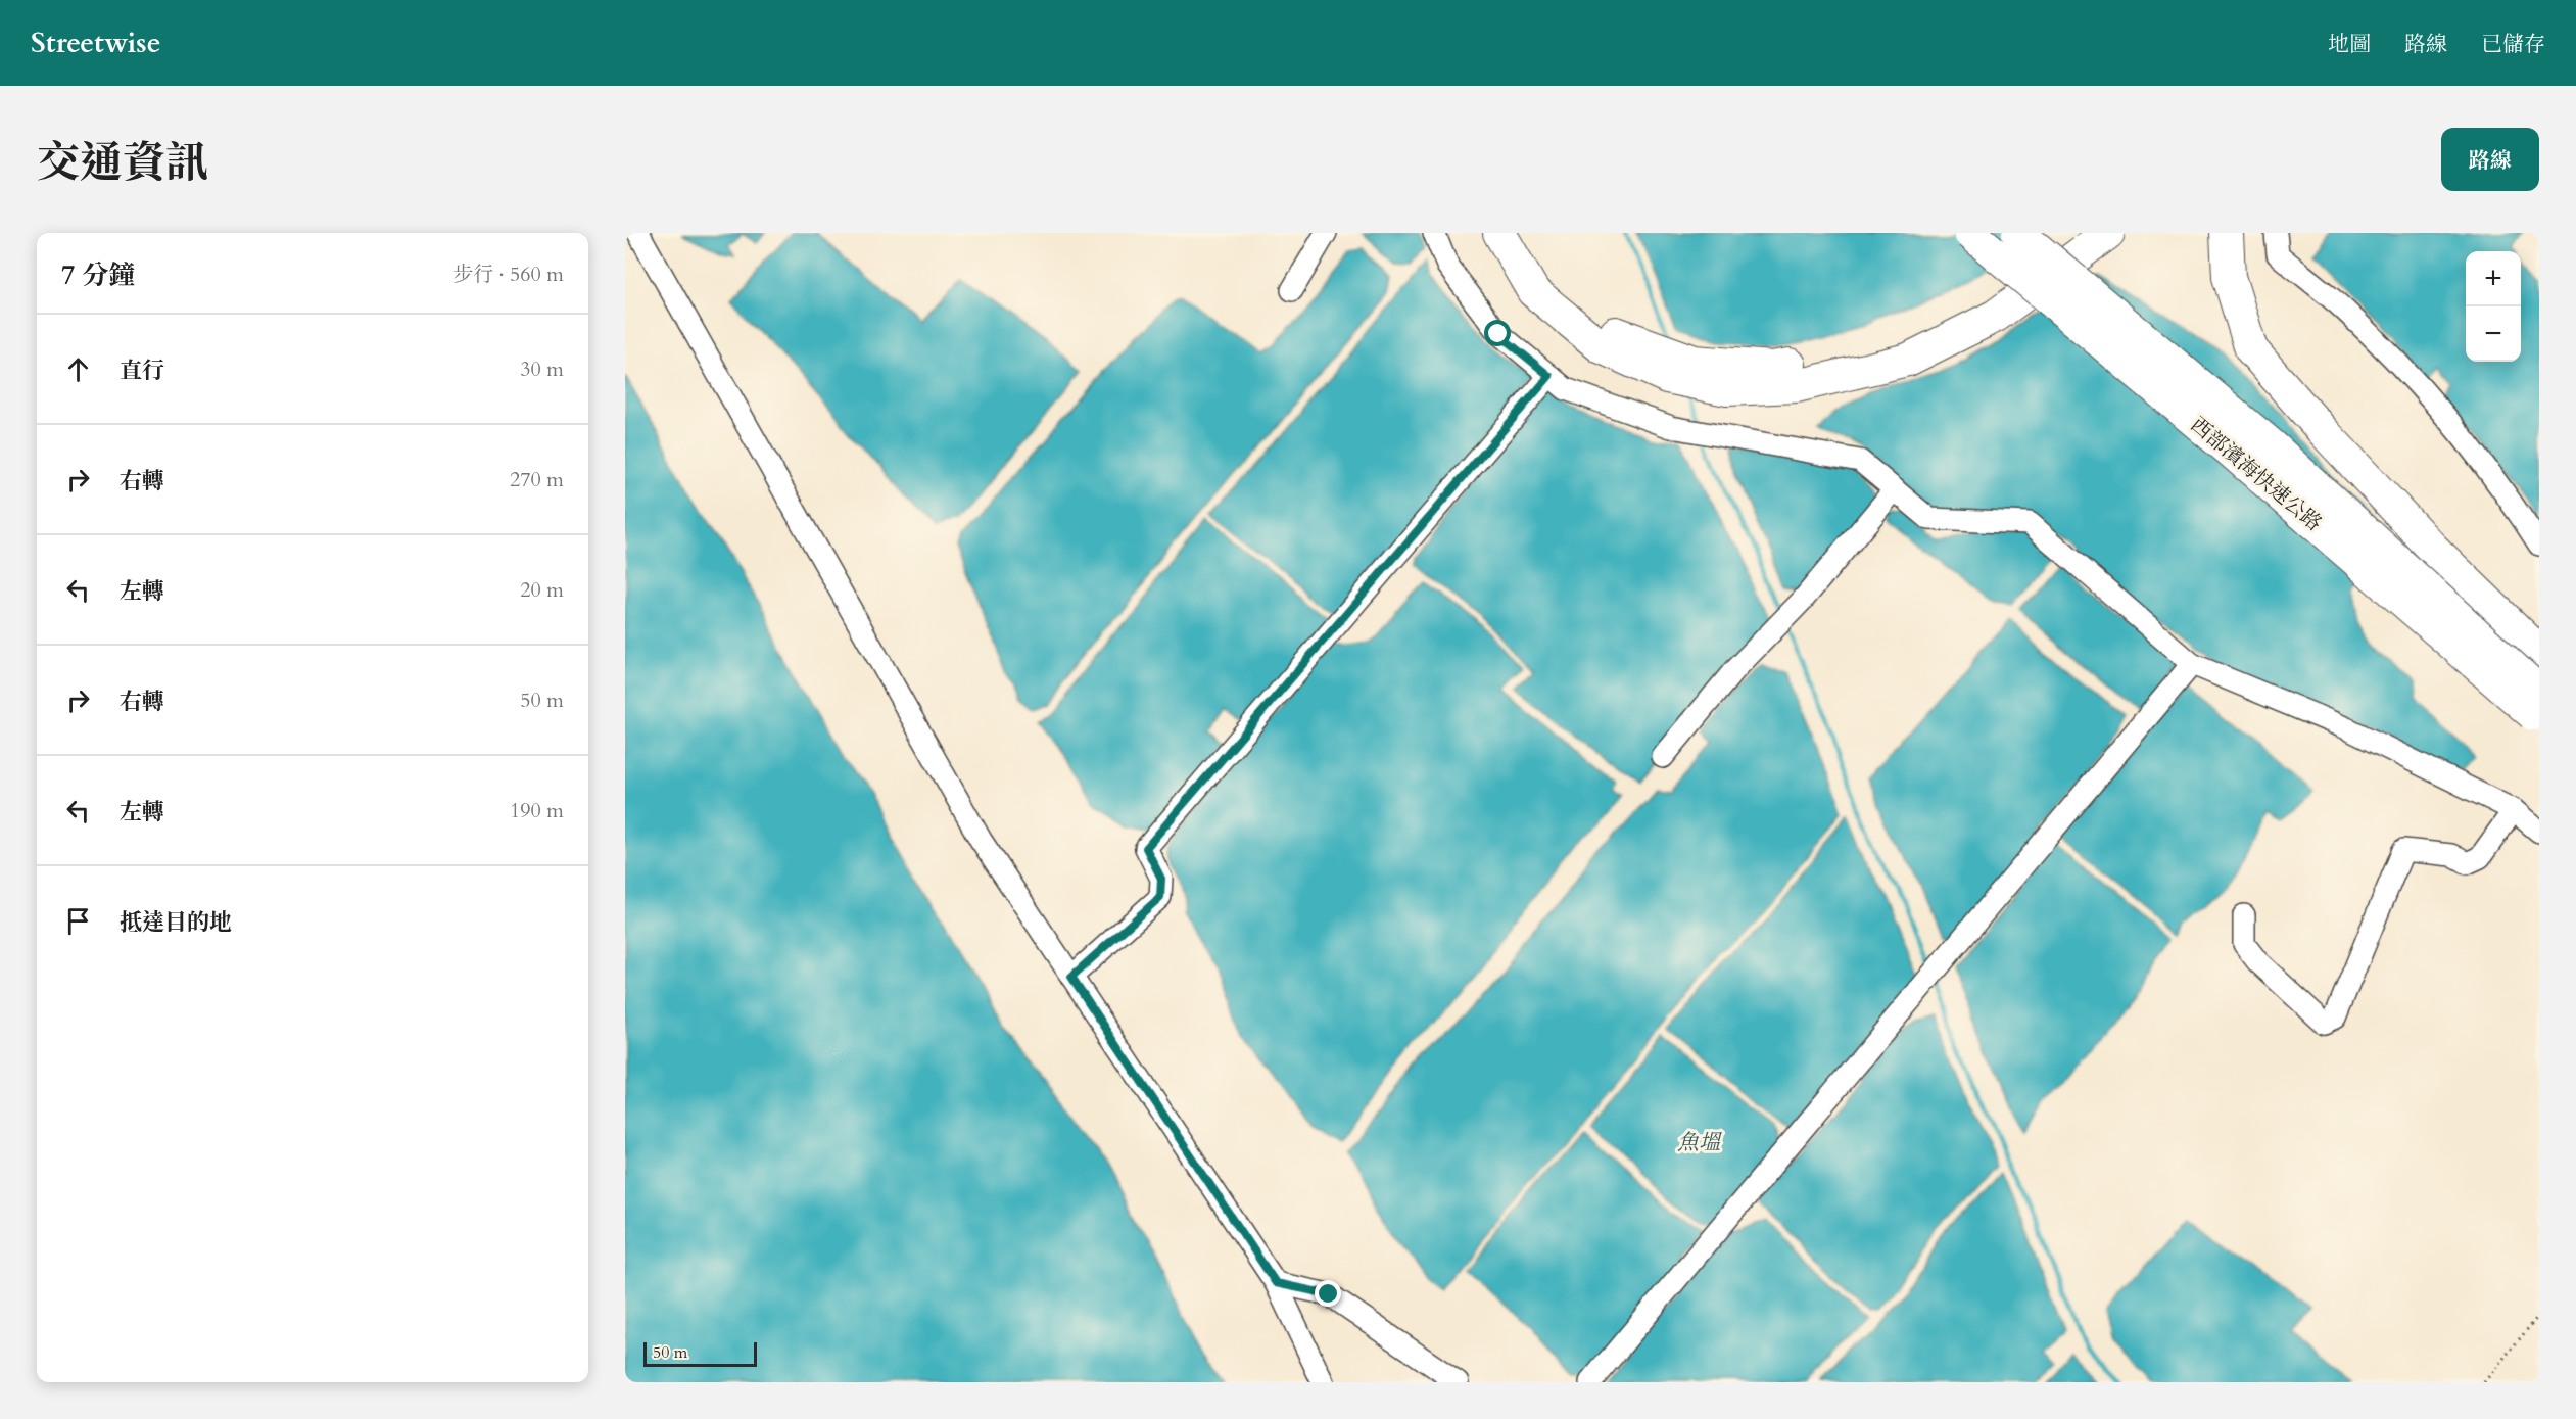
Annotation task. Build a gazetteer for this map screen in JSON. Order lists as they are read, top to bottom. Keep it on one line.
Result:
{"streets":{"highway":["西部濱海快速公路"]},"water":["魚塭"],"scale_bar":"50 m","page":{"header":"Streetwise","nav":["地圖","路線","已儲存"],"title":"交通資訊","buttons":"路線","heading":["7 分鐘","步行 · 560 m"],"map_buttons":["+","−"],"list":[["直行","30 m"],["右轉","270 m"],["左轉","20 m"],["右轉","50 m"],["左轉","190 m"],"抵達目的地"],"scale":"50 m"}}
